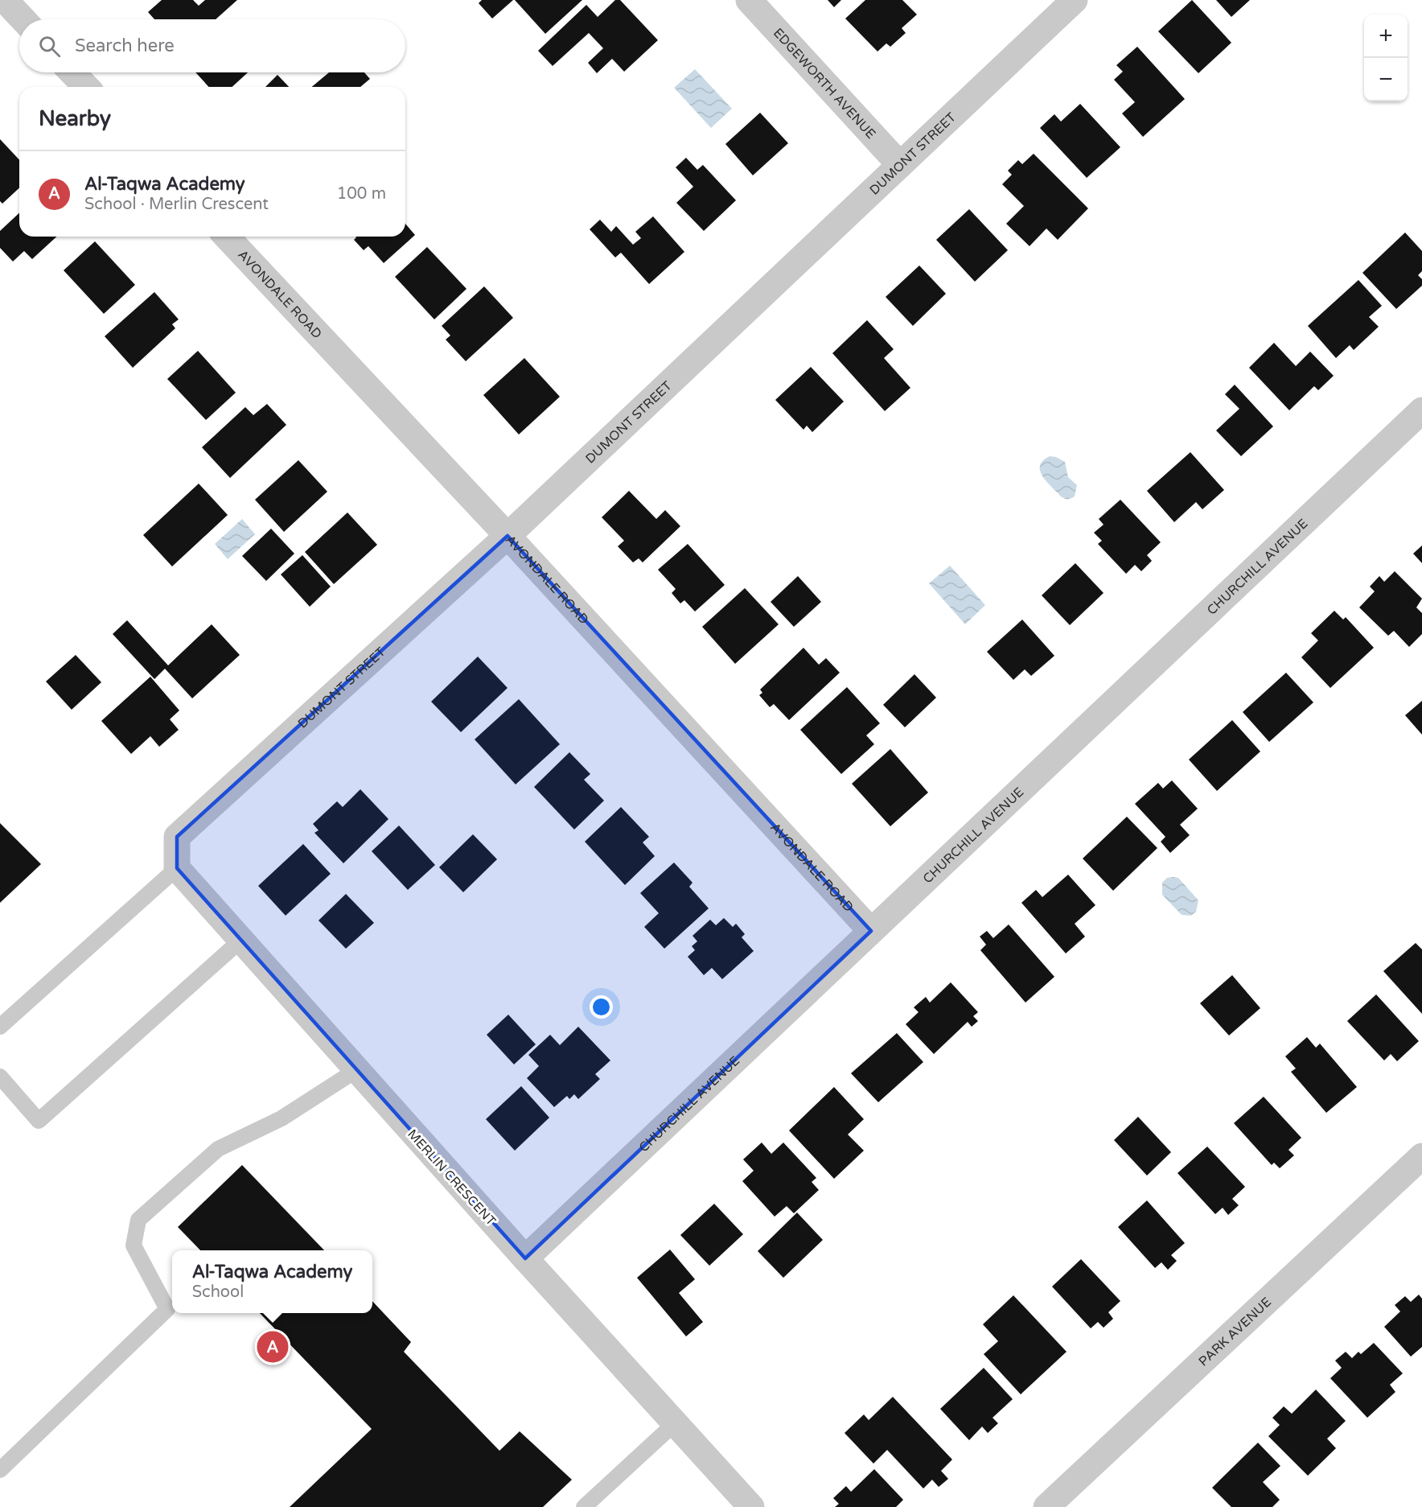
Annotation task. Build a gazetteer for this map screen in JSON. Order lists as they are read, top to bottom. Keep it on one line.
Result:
{"streets":{"street":["EDGEWORTH AVENUE","DUMONT STREET","AVONDALE ROAD","CHURCHILL AVENUE","MERLIN CRESCENT","PARK AVENUE"]},"crossings":[["EDGEWORTH AVENUE","DUMONT STREET"],["DUMONT STREET","AVONDALE ROAD"],["DUMONT STREET","MERLIN CRESCENT"],["AVONDALE ROAD","CHURCHILL AVENUE"],["CHURCHILL AVENUE","MERLIN CRESCENT"]],"page":{"map_buttons":["+","−"],"search":"Search here","heading":"Nearby","list":[{"mark":"A","name":"Al-Taqwa Academy","note":"School · Merlin Crescent","value":"100 m"}],"popup":["Al-Taqwa Academy","School"],"pins":"A"}}
